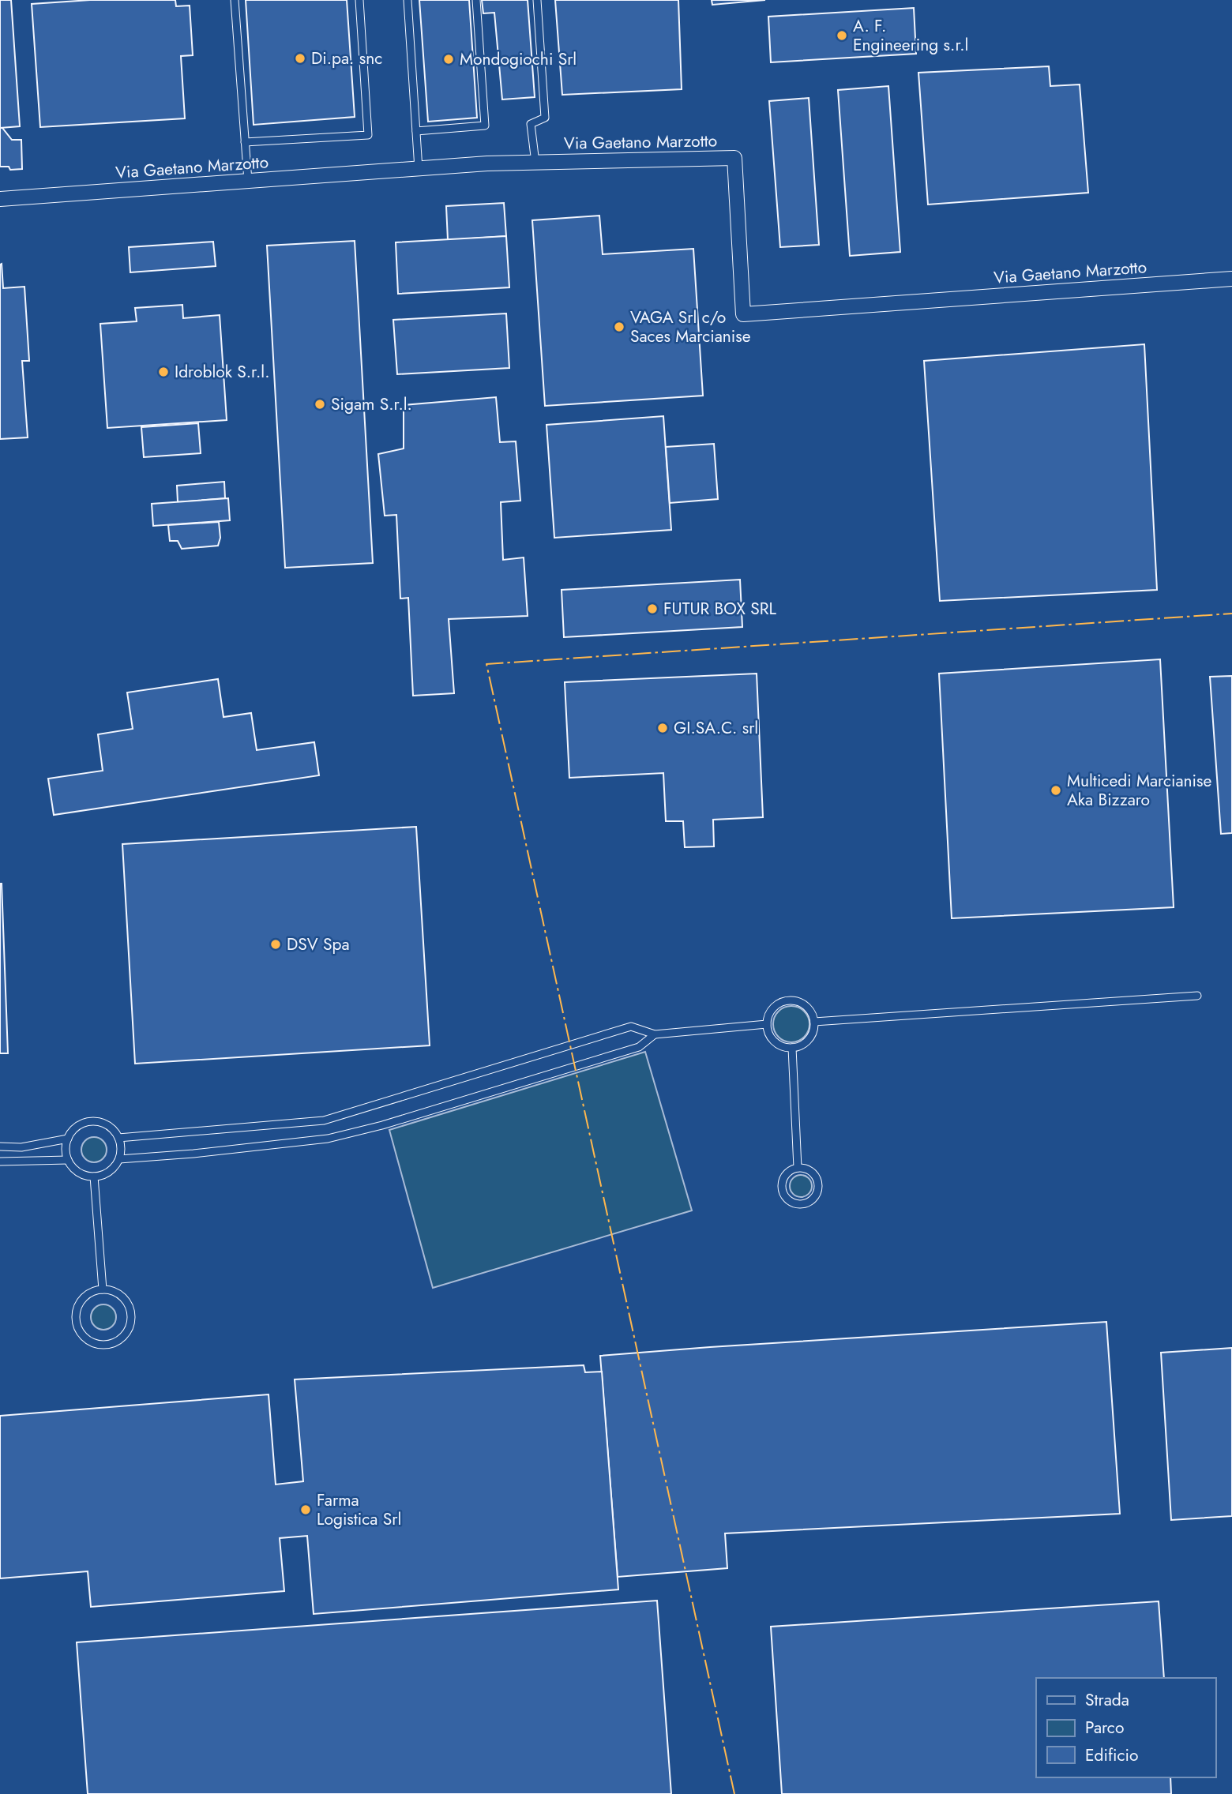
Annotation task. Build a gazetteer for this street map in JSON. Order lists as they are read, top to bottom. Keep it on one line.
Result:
{"streets":{"street":["Via Gaetano Marzotto"]},"places":["A. F. Engineering s.r.l","Di.pa. snc","Mondogiochi Srl","VAGA Srl c/o Saces Marcianise","Idroblok S.r.l.","Sigam S.r.l.","FUTUR BOX SRL","GI.SA.C. srl","Multicedi Marcianise Aka Bizzaro","DSV Spa","Farma Logistica Srl"],"legend":["Strada","Parco","Edificio"]}
